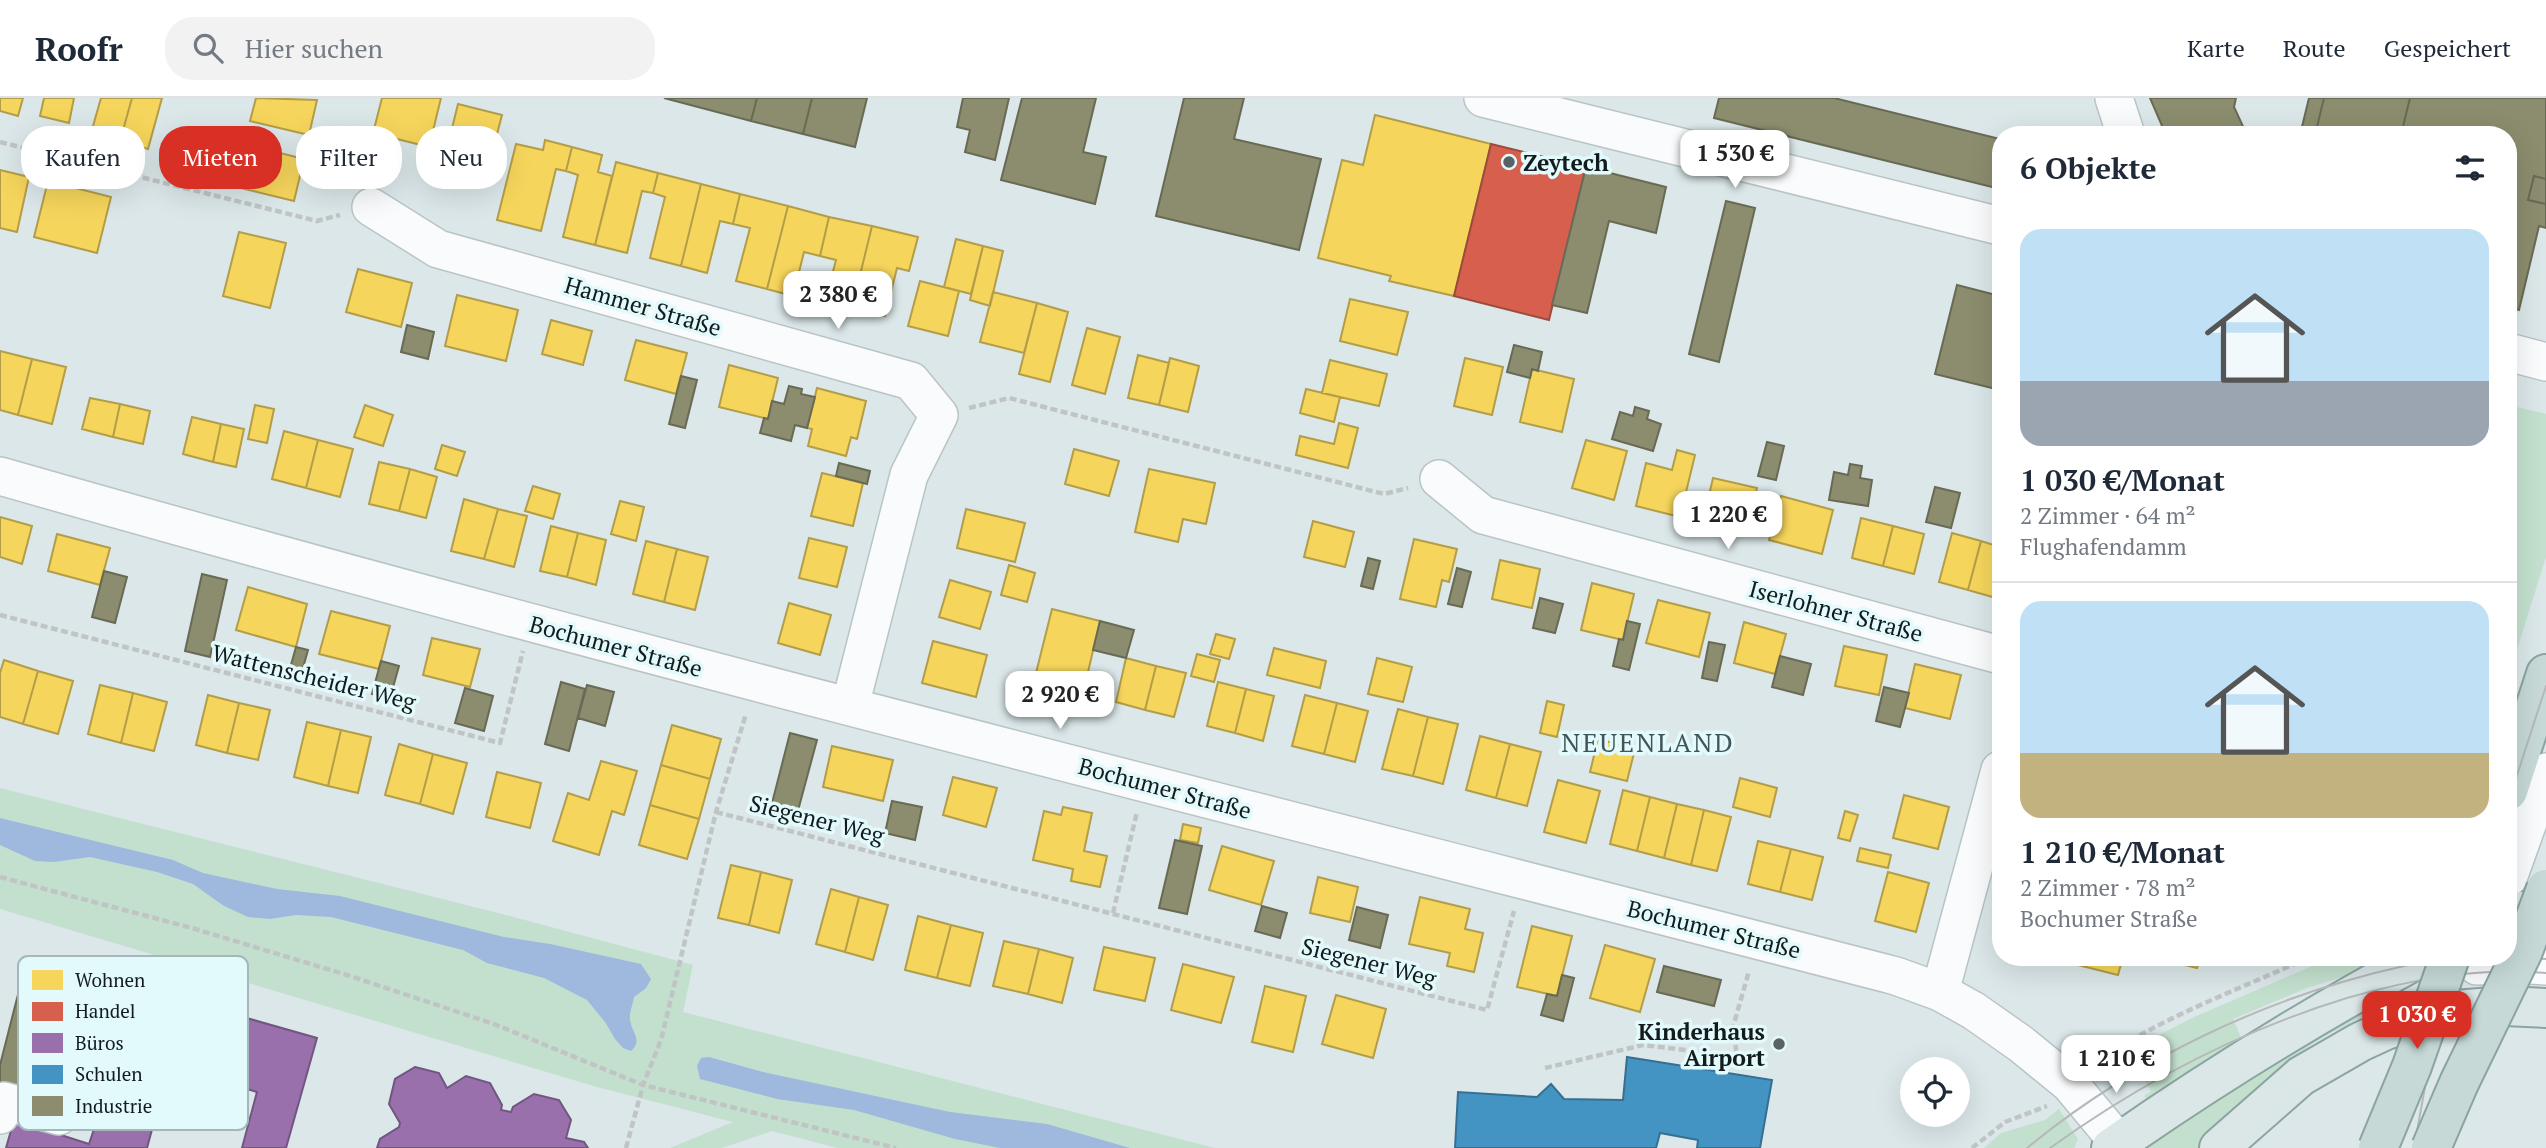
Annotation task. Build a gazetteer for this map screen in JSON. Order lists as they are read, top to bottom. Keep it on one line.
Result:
{"streets":{"street":["Hammer Straße","Iserlohner Straße","Bochumer Straße"],"path":["Wattenscheider Weg","Siegener Weg"]},"crossings":[["Bochumer Straße","Wattenscheider Weg"],["Bochumer Straße","Siegener Weg"]],"districts":["NEUENLAND"],"places":["Zeytech","Kinderhaus Airport"],"legend":["Wohnen","Handel","Büros","Schulen","Industrie"],"page":{"header":"Roofr","search":"Hier suchen","nav":["Karte","Route","Gespeichert"],"chip":["Kaufen","Mieten","Filter","Neu"],"heading":"6 Objekte","price":["1 530 €","2 380 €","1 220 €","2 920 €","1 030 €","1 210 €"],"list":[{"name":"1 030 €/Monat","note":"2 Zimmer · 64 m² · Flughafendamm"},{"name":"1 210 €/Monat","note":"2 Zimmer · 78 m² · Bochumer Straße"}]}}
